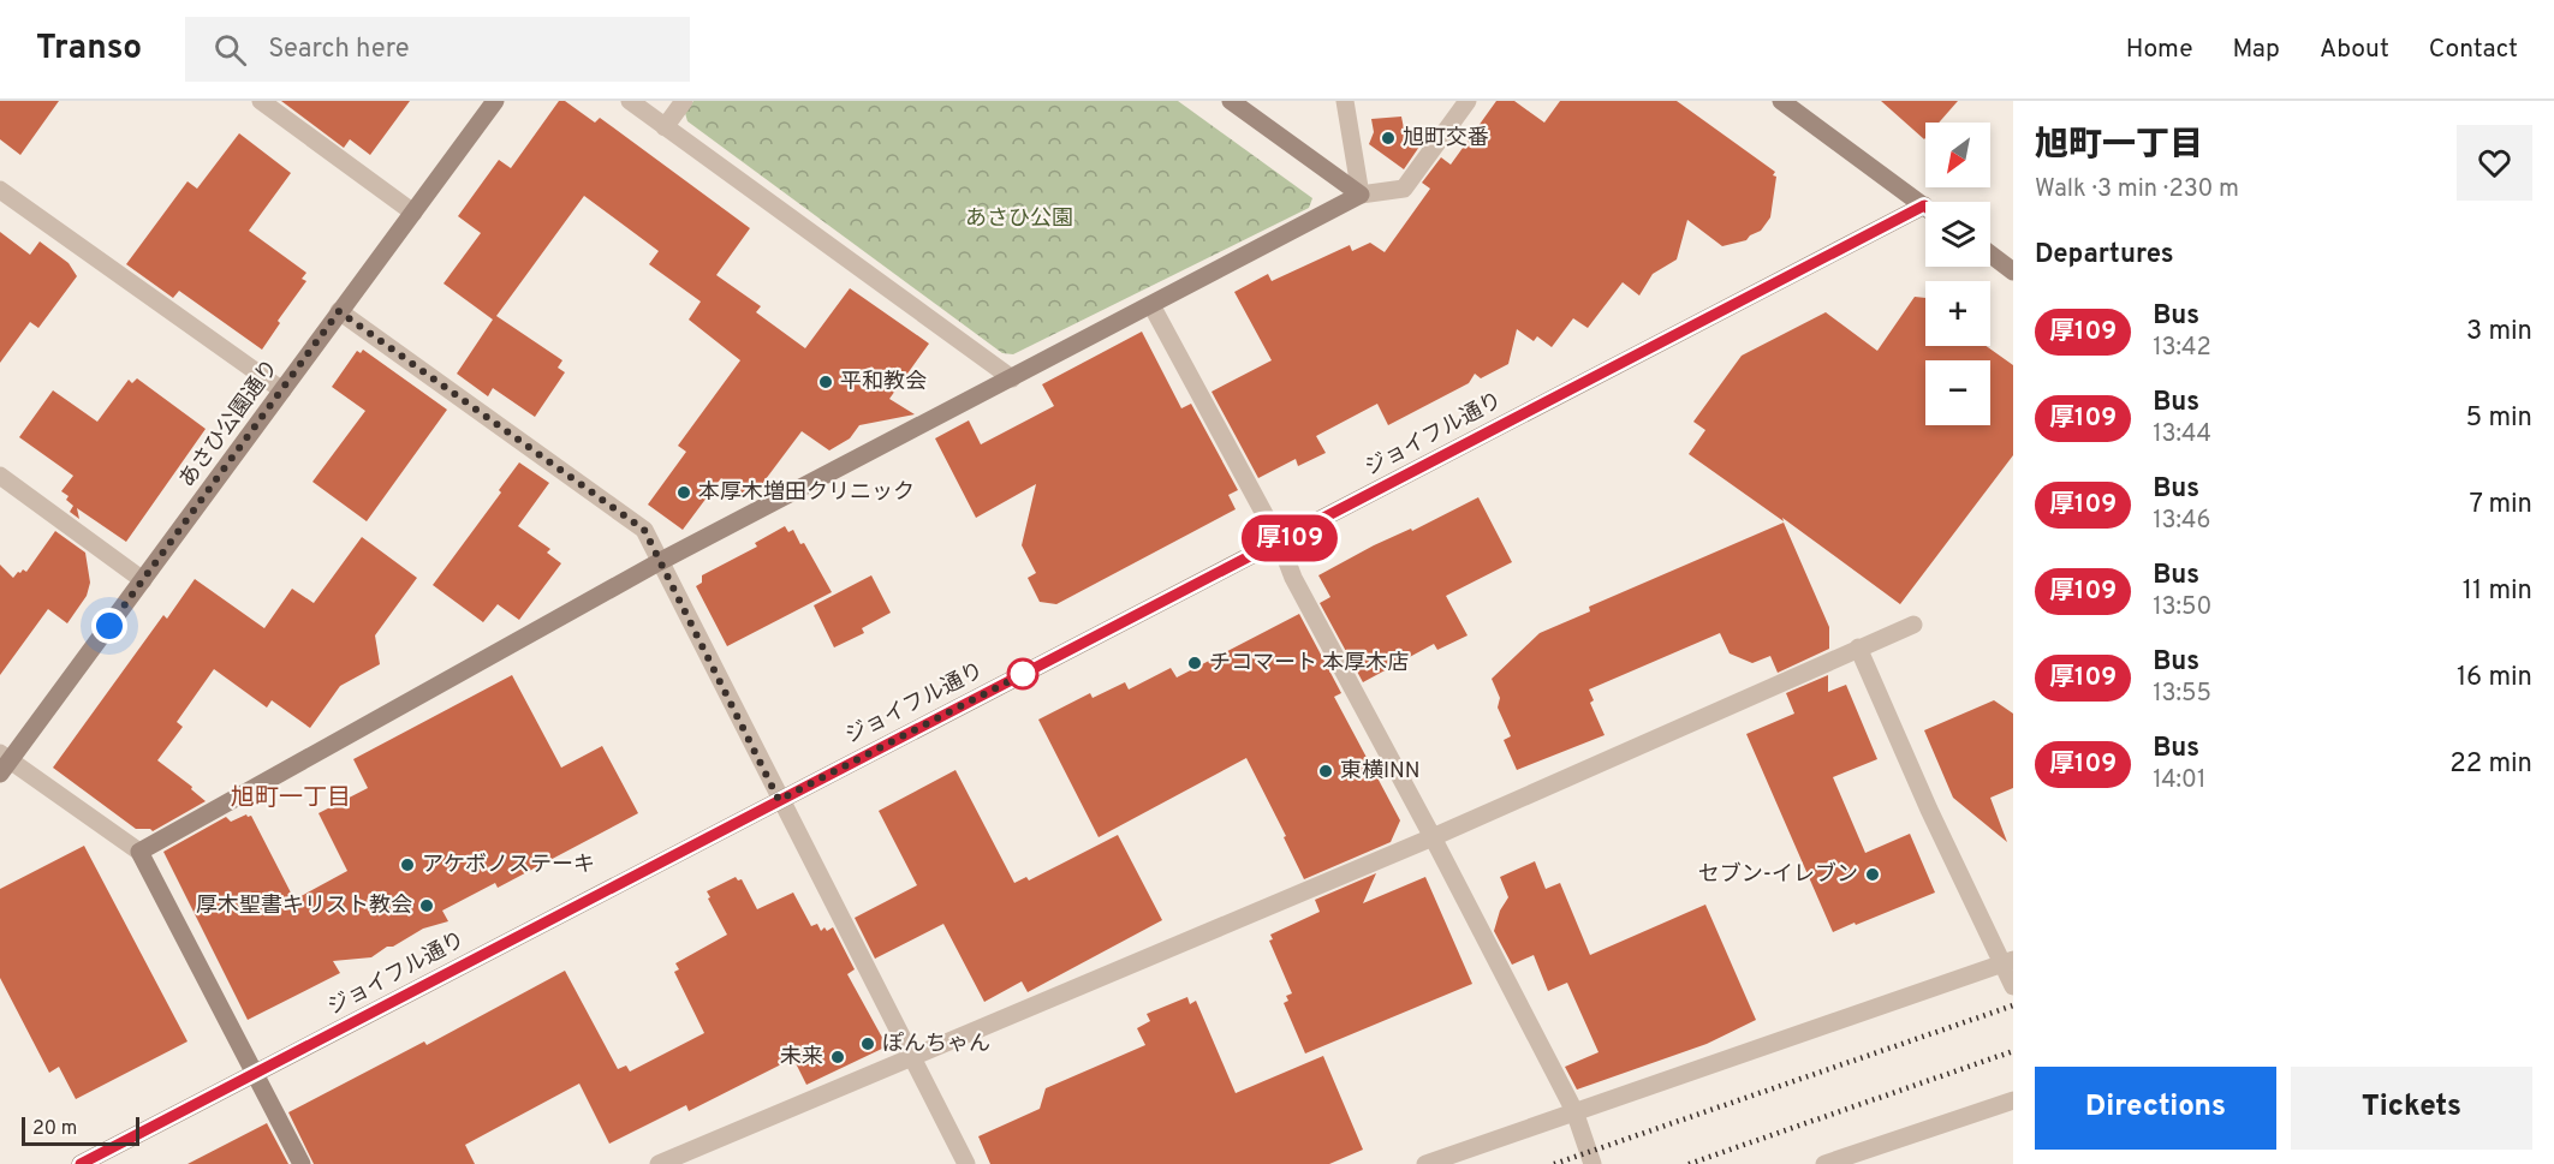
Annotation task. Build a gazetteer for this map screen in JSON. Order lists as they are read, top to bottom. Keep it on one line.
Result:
{"streets":{"street":["あさひ公園通り","ジョイフル通り"]},"districts":["旭町一丁目"],"parks":["あさひ公園"],"places":["旭町交番","平和教会","本厚木増田クリニック","チコマート 本厚木店","東横INN","アケボノステーキ","セブン-イレブン","厚木聖書キリスト教会","ぽんちゃん","未来"],"lines":["bus line 厚109"],"scale_bar":"20 m","north":"bottom left","page":{"header":"Transo","search":"Search here","nav":["Home","Map","About","Contact"],"on_map":"厚109","heading":[["旭町一丁目","Walk · 3 min · 230 m"],"Departures"],"map_buttons":["+","−"],"list":[{"mark":"厚109","name":"Bus","note":"13:42","value":"3 min"},{"mark":"厚109","name":"Bus","note":"13:44","value":"5 min"},{"mark":"厚109","name":"Bus","note":"13:46","value":"7 min"},{"mark":"厚109","name":"Bus","note":"13:50","value":"11 min"},{"mark":"厚109","name":"Bus","note":"13:55","value":"16 min"},{"mark":"厚109","name":"Bus","note":"14:01","value":"22 min"}],"buttons":["Directions","Tickets"],"scale":"20 m"}}
